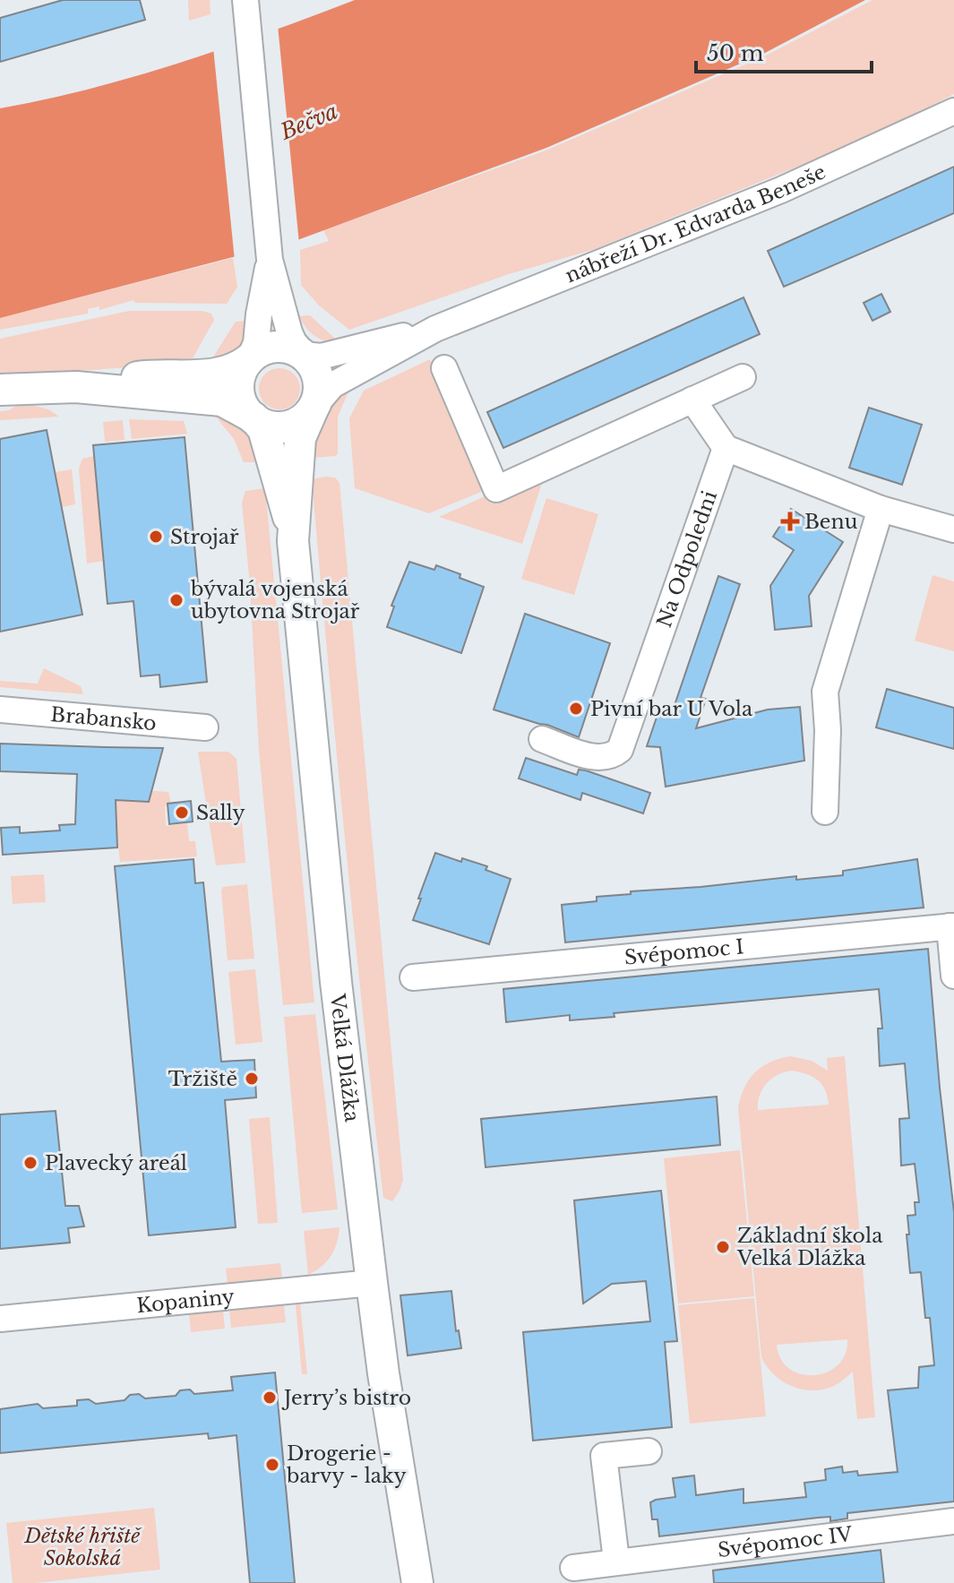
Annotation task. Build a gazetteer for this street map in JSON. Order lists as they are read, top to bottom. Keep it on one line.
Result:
{"streets":{"street":["nábřeží Dr. Edvarda Beneše","Na Odpoledni","Brabansko","Svépomoc I","Velká Dlážka","Kopaniny","Svépomoc IV"]},"crossings":[["nábřeží Dr. Edvarda Beneše","Velká Dlážka"],["Velká Dlážka","Kopaniny"]],"water":["Bečva"],"parks":["Dětské hřiště Sokolská"],"places":{"health":["Benu"],"other":["Strojař","bývalá vojenská ubytovna Strojař","Pivní bar U Vola","Sally","Tržiště","Plavecký areál","Základní škola Velká Dlážka","Jerry’s bistro","Drogerie - barvy - laky"]},"scale_bar":"50 m"}
